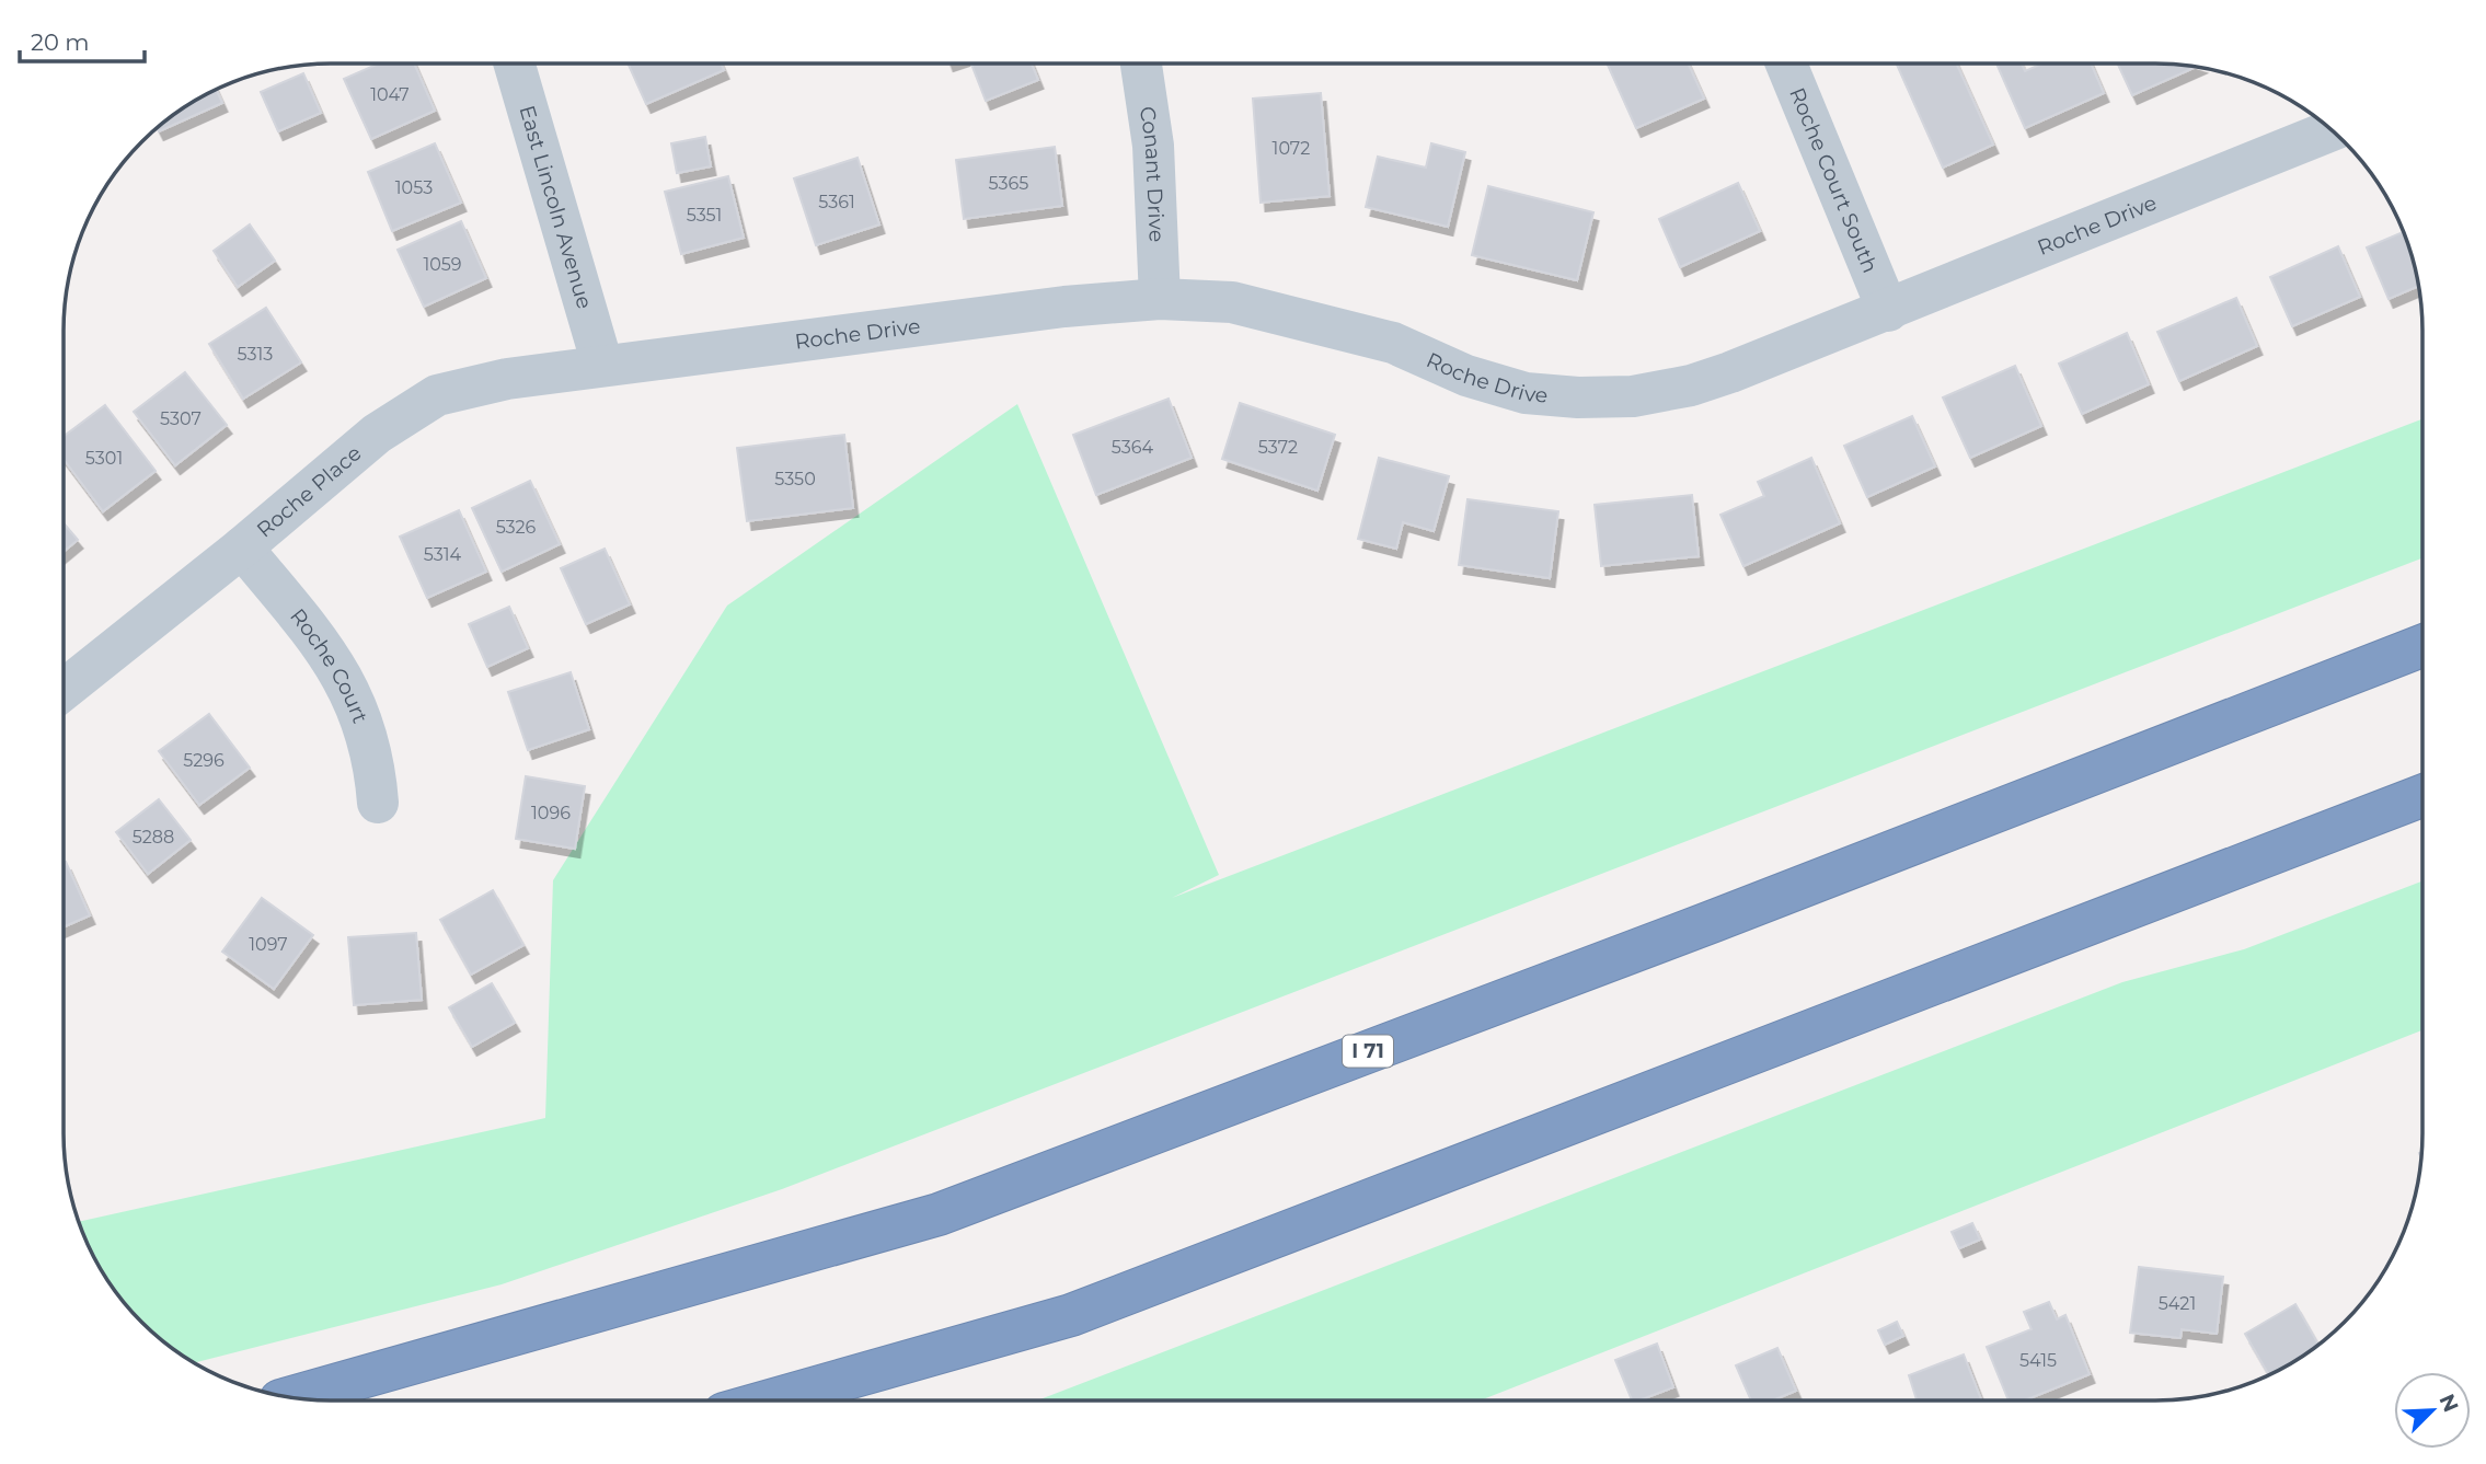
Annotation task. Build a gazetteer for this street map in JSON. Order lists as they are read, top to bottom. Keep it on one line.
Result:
{"streets":{"highway":["I 71"],"street":["Conant Drive","Roche Court South","East Lincoln Avenue","Roche Drive","Roche Place","Roche Court"]},"crossings":[["Conant Drive","Roche Drive"],["Roche Court South","Roche Drive"],["East Lincoln Avenue","Roche Drive"],["East Lincoln Avenue","Roche Place"],["Roche Drive","Roche Place"],["Roche Place","Roche Court"]],"house_numbers":["1047","1072","5365","1053","5361","5351","1059","5313","5307","5364","5372","5301","5350","5326","5314","5296","1096","5288","1097","5421","5415"],"scale_bar":"20 m","north":"top right"}
